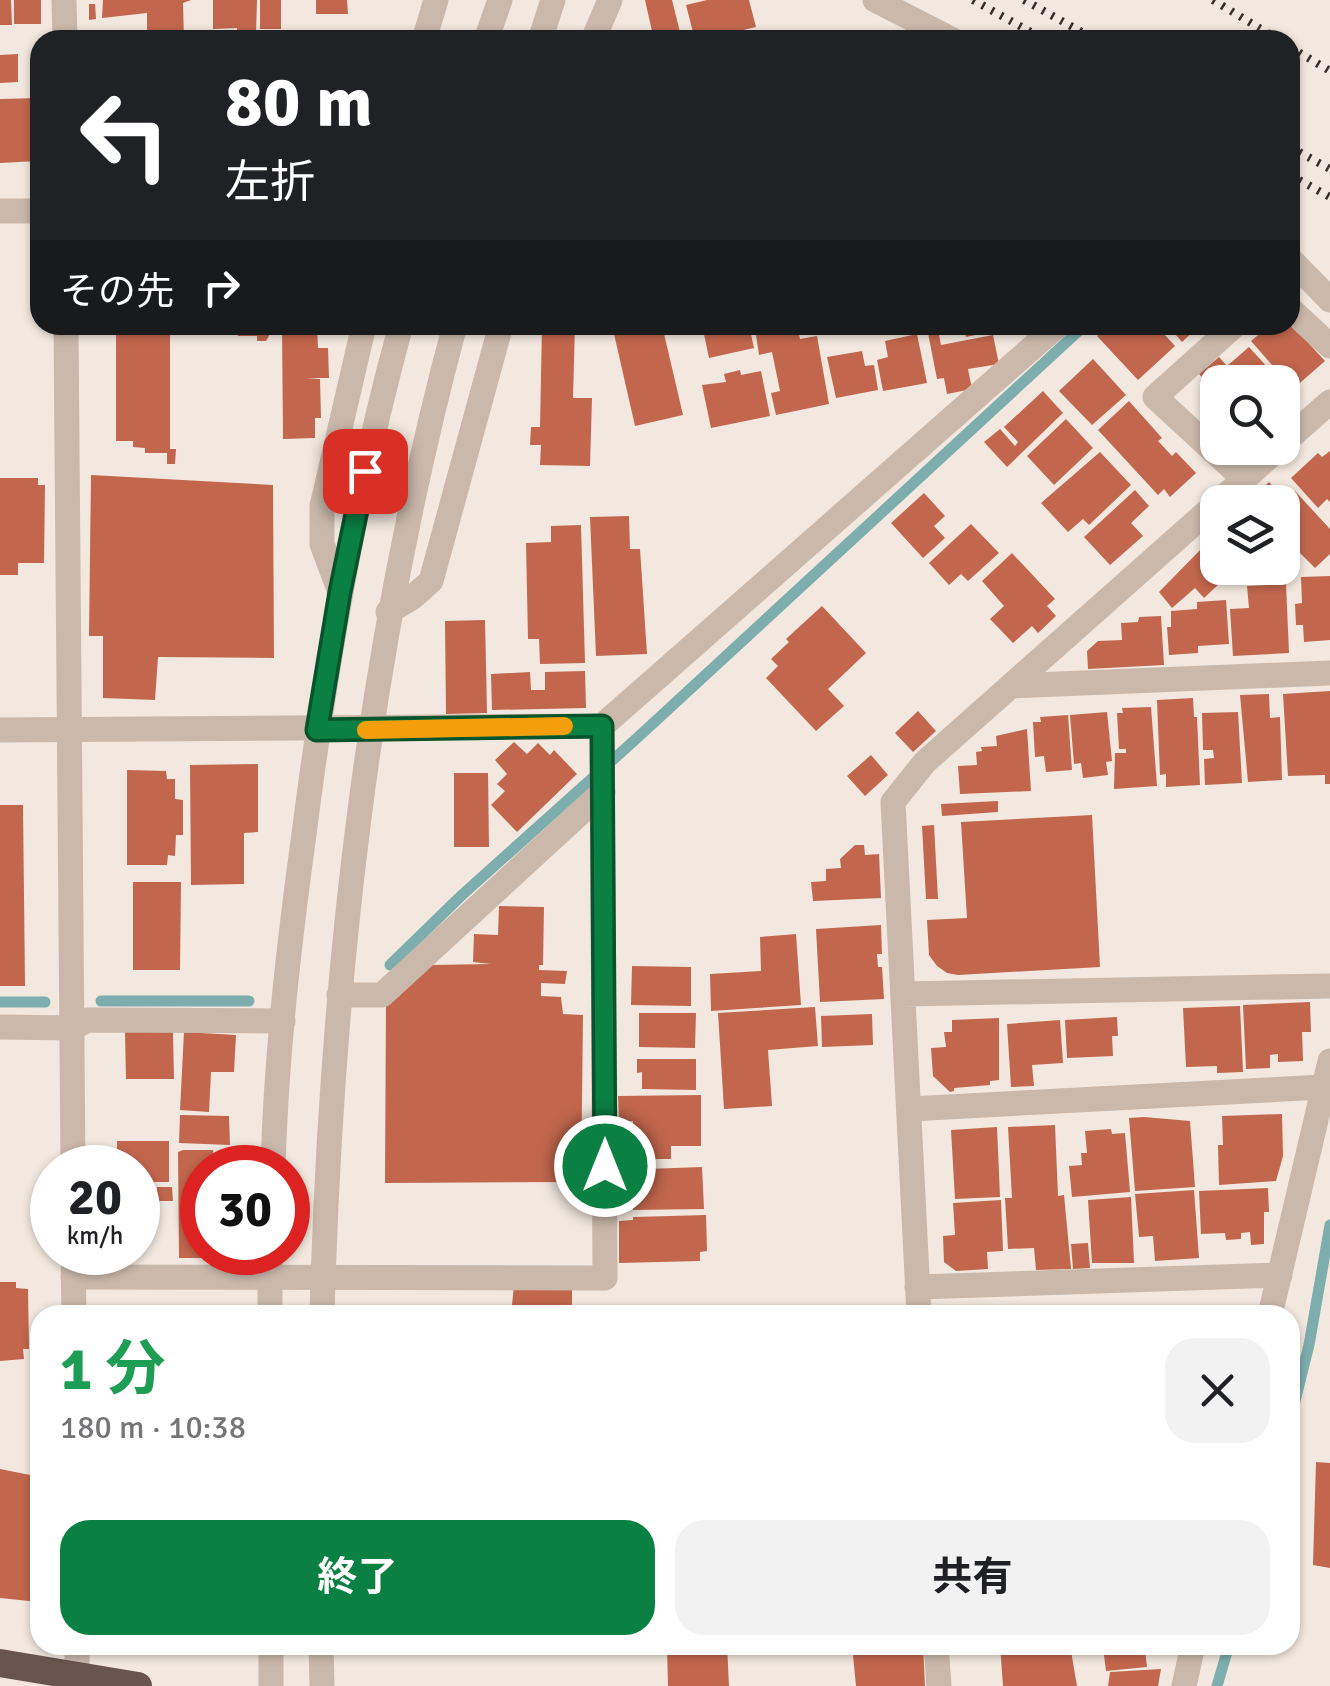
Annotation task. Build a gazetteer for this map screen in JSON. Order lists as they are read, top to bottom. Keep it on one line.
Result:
{"page":{"turn":["80 m","左折"],"then":"その先","speed":"20 km/h","limit":"30","heading":["1 分","180 m · 10:38"],"buttons":["終了","共有"]}}
